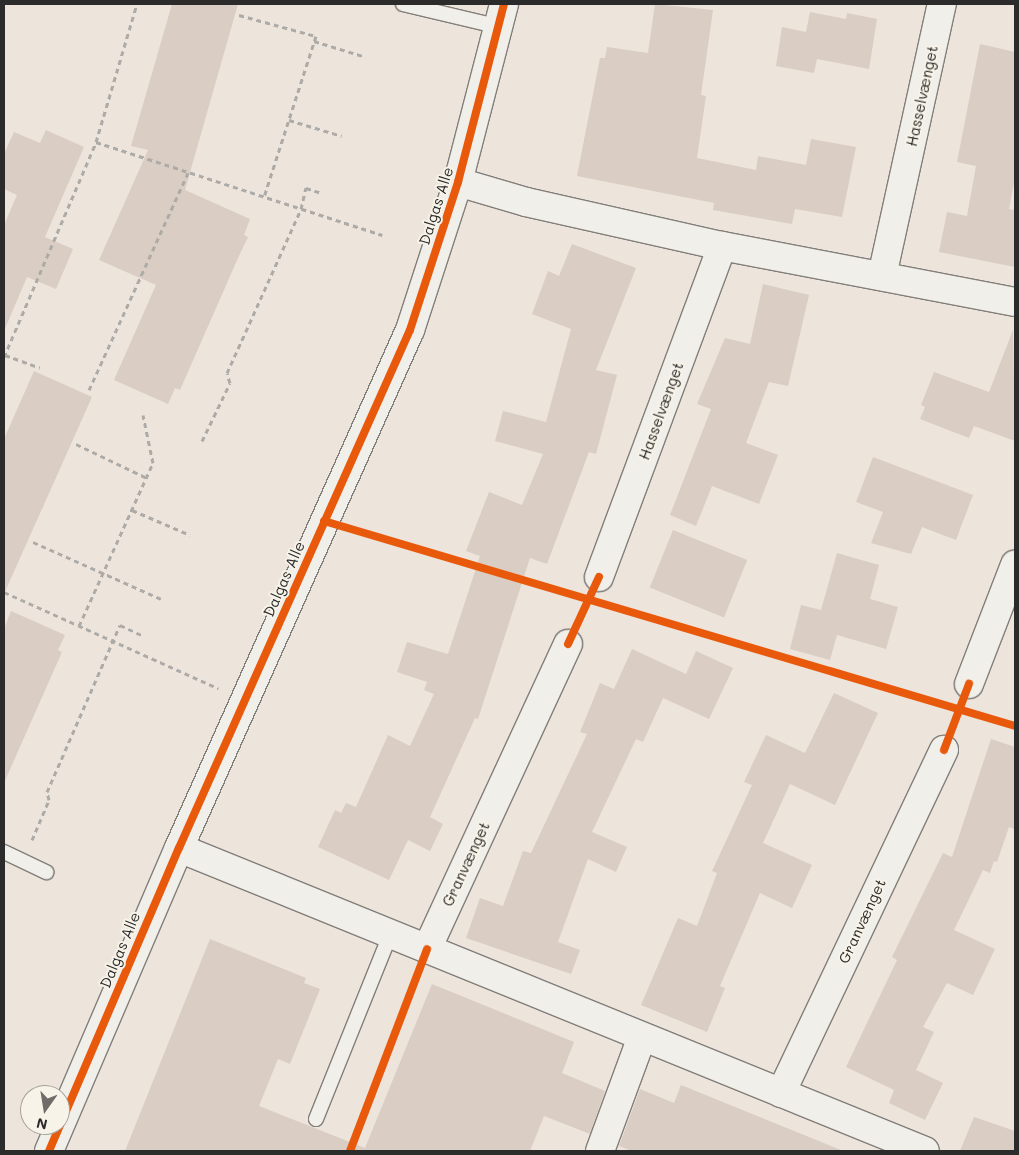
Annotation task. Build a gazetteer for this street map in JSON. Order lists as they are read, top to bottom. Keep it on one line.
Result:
{"streets":{"street":["Hasselvænget","Dalgas Alle","Granvænget"]},"north":"bottom"}
